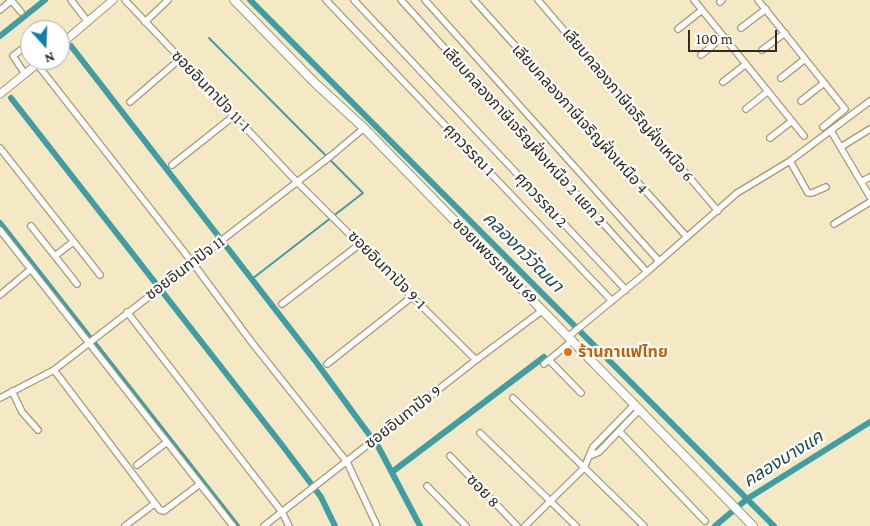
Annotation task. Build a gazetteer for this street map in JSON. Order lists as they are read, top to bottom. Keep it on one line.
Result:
{"streets":{"main road":["ซอยเพชรเกษม 69"],"street":["ซอยอินทาปัจ 11-1","เลียบคลองภาษีเจริญฝั่งเหนือ 6","เลียบคลองภาษีเจริญฝั่งเหนือ 4","เลียบคลองภาษีเจริญฝั่งเหนือ 2 แยก 2","ศุภวรรณ 1","ศุภวรรณ 2","ซอยอินทาปัจ 11","ซอยอินทาปัจ 9-1","ซอยอินทาปัจ 9","ซอย 8"]},"crossings":[["ซอยอินทาปัจ 11-1","ซอยอินทาปัจ 11"],["ซอยอินทาปัจ 11-1","ซอยอินทาปัจ 9-1"],["ซอยเพชรเกษม 69","ซอยอินทาปัจ 11"],["ซอยเพชรเกษม 69","ซอยอินทาปัจ 9"],["ซอยอินทาปัจ 11","ซอยอินทาปัจ 9-1"],["ซอยอินทาปัจ 9-1","ซอยอินทาปัจ 9"]],"water":["คลองทวีวัฒนา","คลองบางแค"],"places":["ร้านกาแฟไทย"],"scale_bar":"100 m","north":"bottom"}
